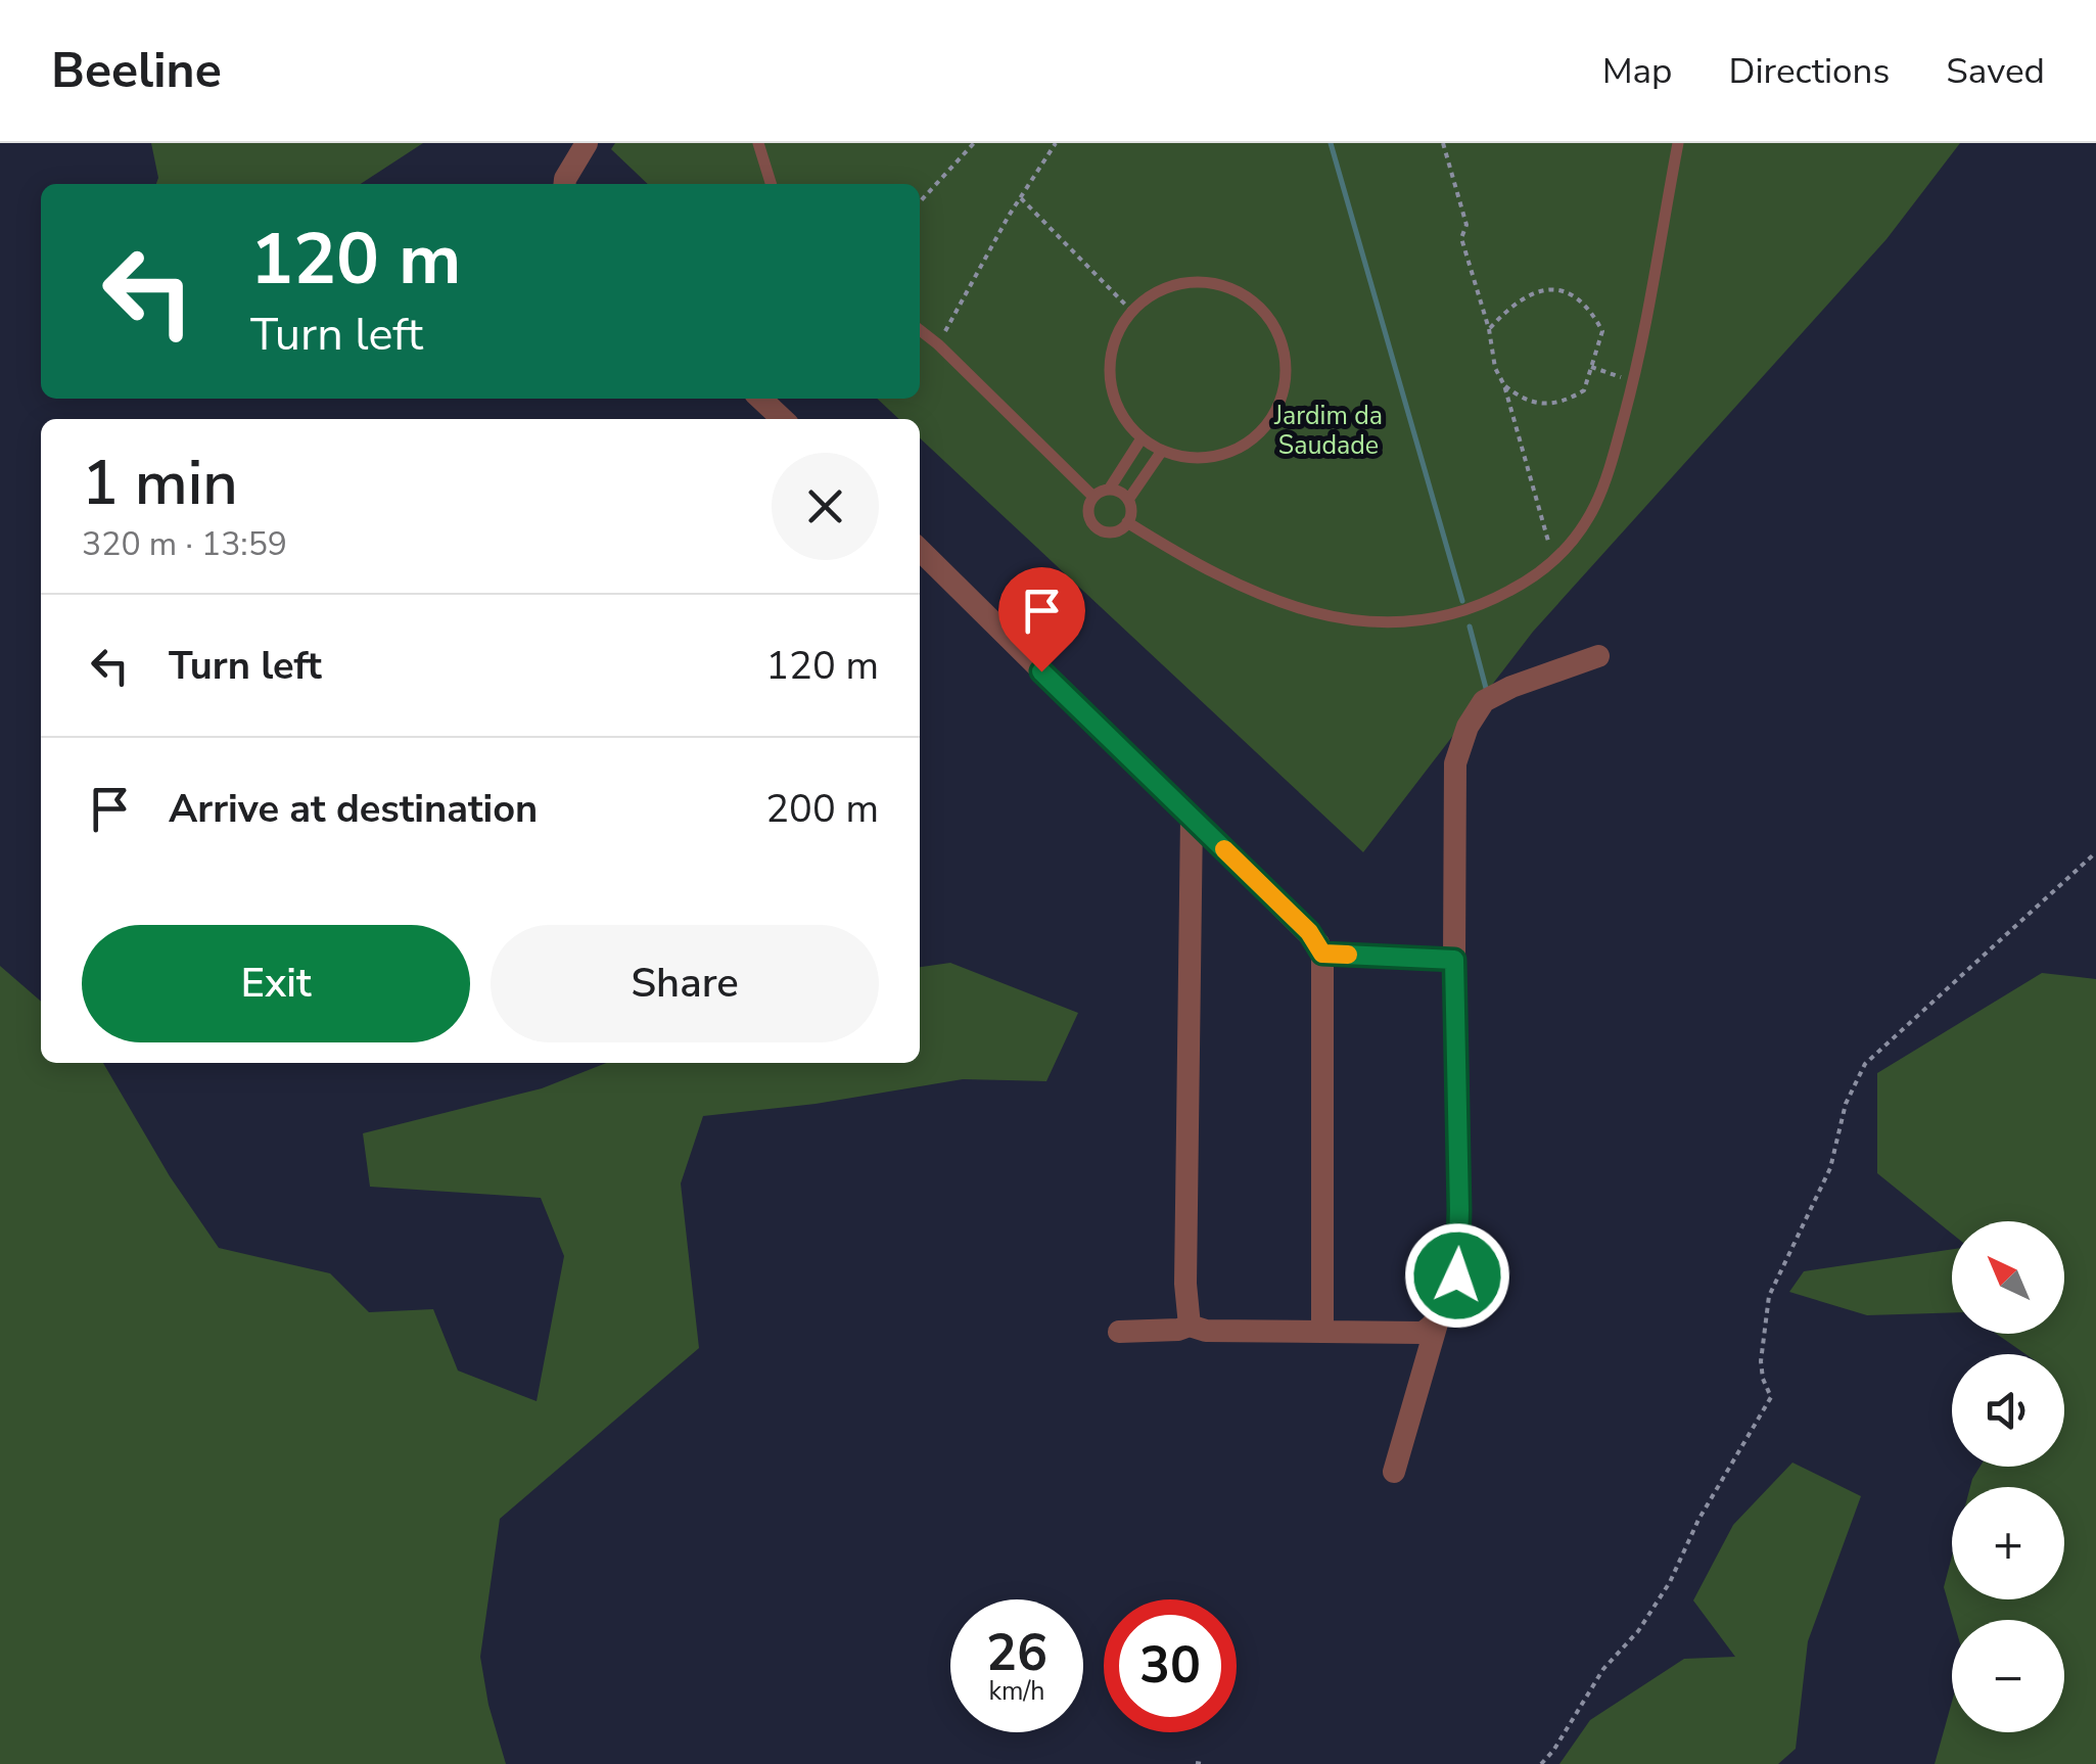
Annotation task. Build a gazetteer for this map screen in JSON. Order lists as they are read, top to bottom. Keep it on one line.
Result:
{"parks":["Jardim da Saudade"],"north":"top left","page":{"header":"Beeline","nav":["Map","Directions","Saved"],"turn":["120 m","Turn left"],"heading":["1 min","320 m · 13:59"],"list":[{"name":"Turn left","value":"120 m"},{"name":"Arrive at destination","value":"200 m"}],"buttons":["Exit","Share"],"map_buttons":["+","−"],"speed":"26 km/h","limit":"30"}}
